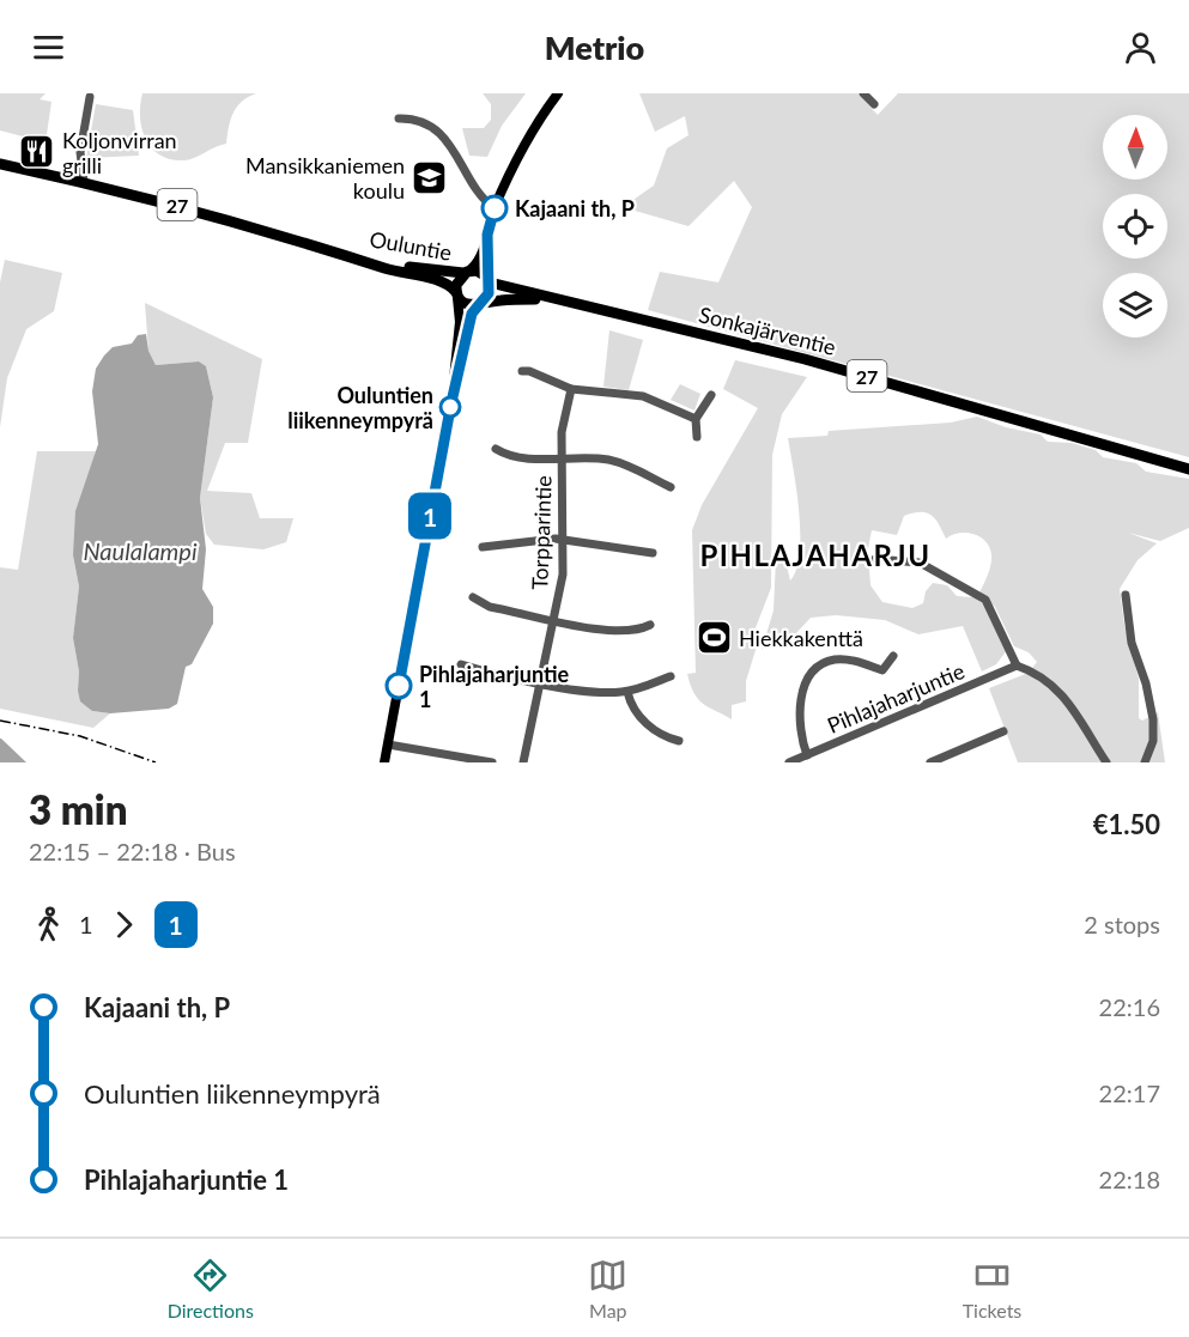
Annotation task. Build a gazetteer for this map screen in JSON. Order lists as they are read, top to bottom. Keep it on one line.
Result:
{"streets":{"highway":["27","Ouluntie","Sonkajärventie"],"street":["Torpparintie","Pihlajaharjuntie"]},"crossings":[["Ouluntie","Sonkajärventie"]],"districts":["PIHLAJAHARJU"],"water":["Naulalampi"],"places":{"restaurant":["Koljonvirran grilli"],"school or university":["Mansikkaniemen koulu"],"other":["Kajaani th, P","Ouluntien liikenneympyrä","Pihlajaharjuntie 1"],"sports":["Hiekkakenttä"]},"lines":["bus line 1"],"north":"top","page":{"header":"Metrio","on_map":"1","heading":["3 min","22:15 – 22:18 · Bus","€1.50"],"legs":["1","1","2 stops"],"list":[{"name":"Kajaani th, P","value":"22:16"},{"name":"Ouluntien liikenneympyrä","value":"22:17"},{"name":"Pihlajaharjuntie 1","value":"22:18"}],"tabs":["Directions","Map","Tickets"]}}
